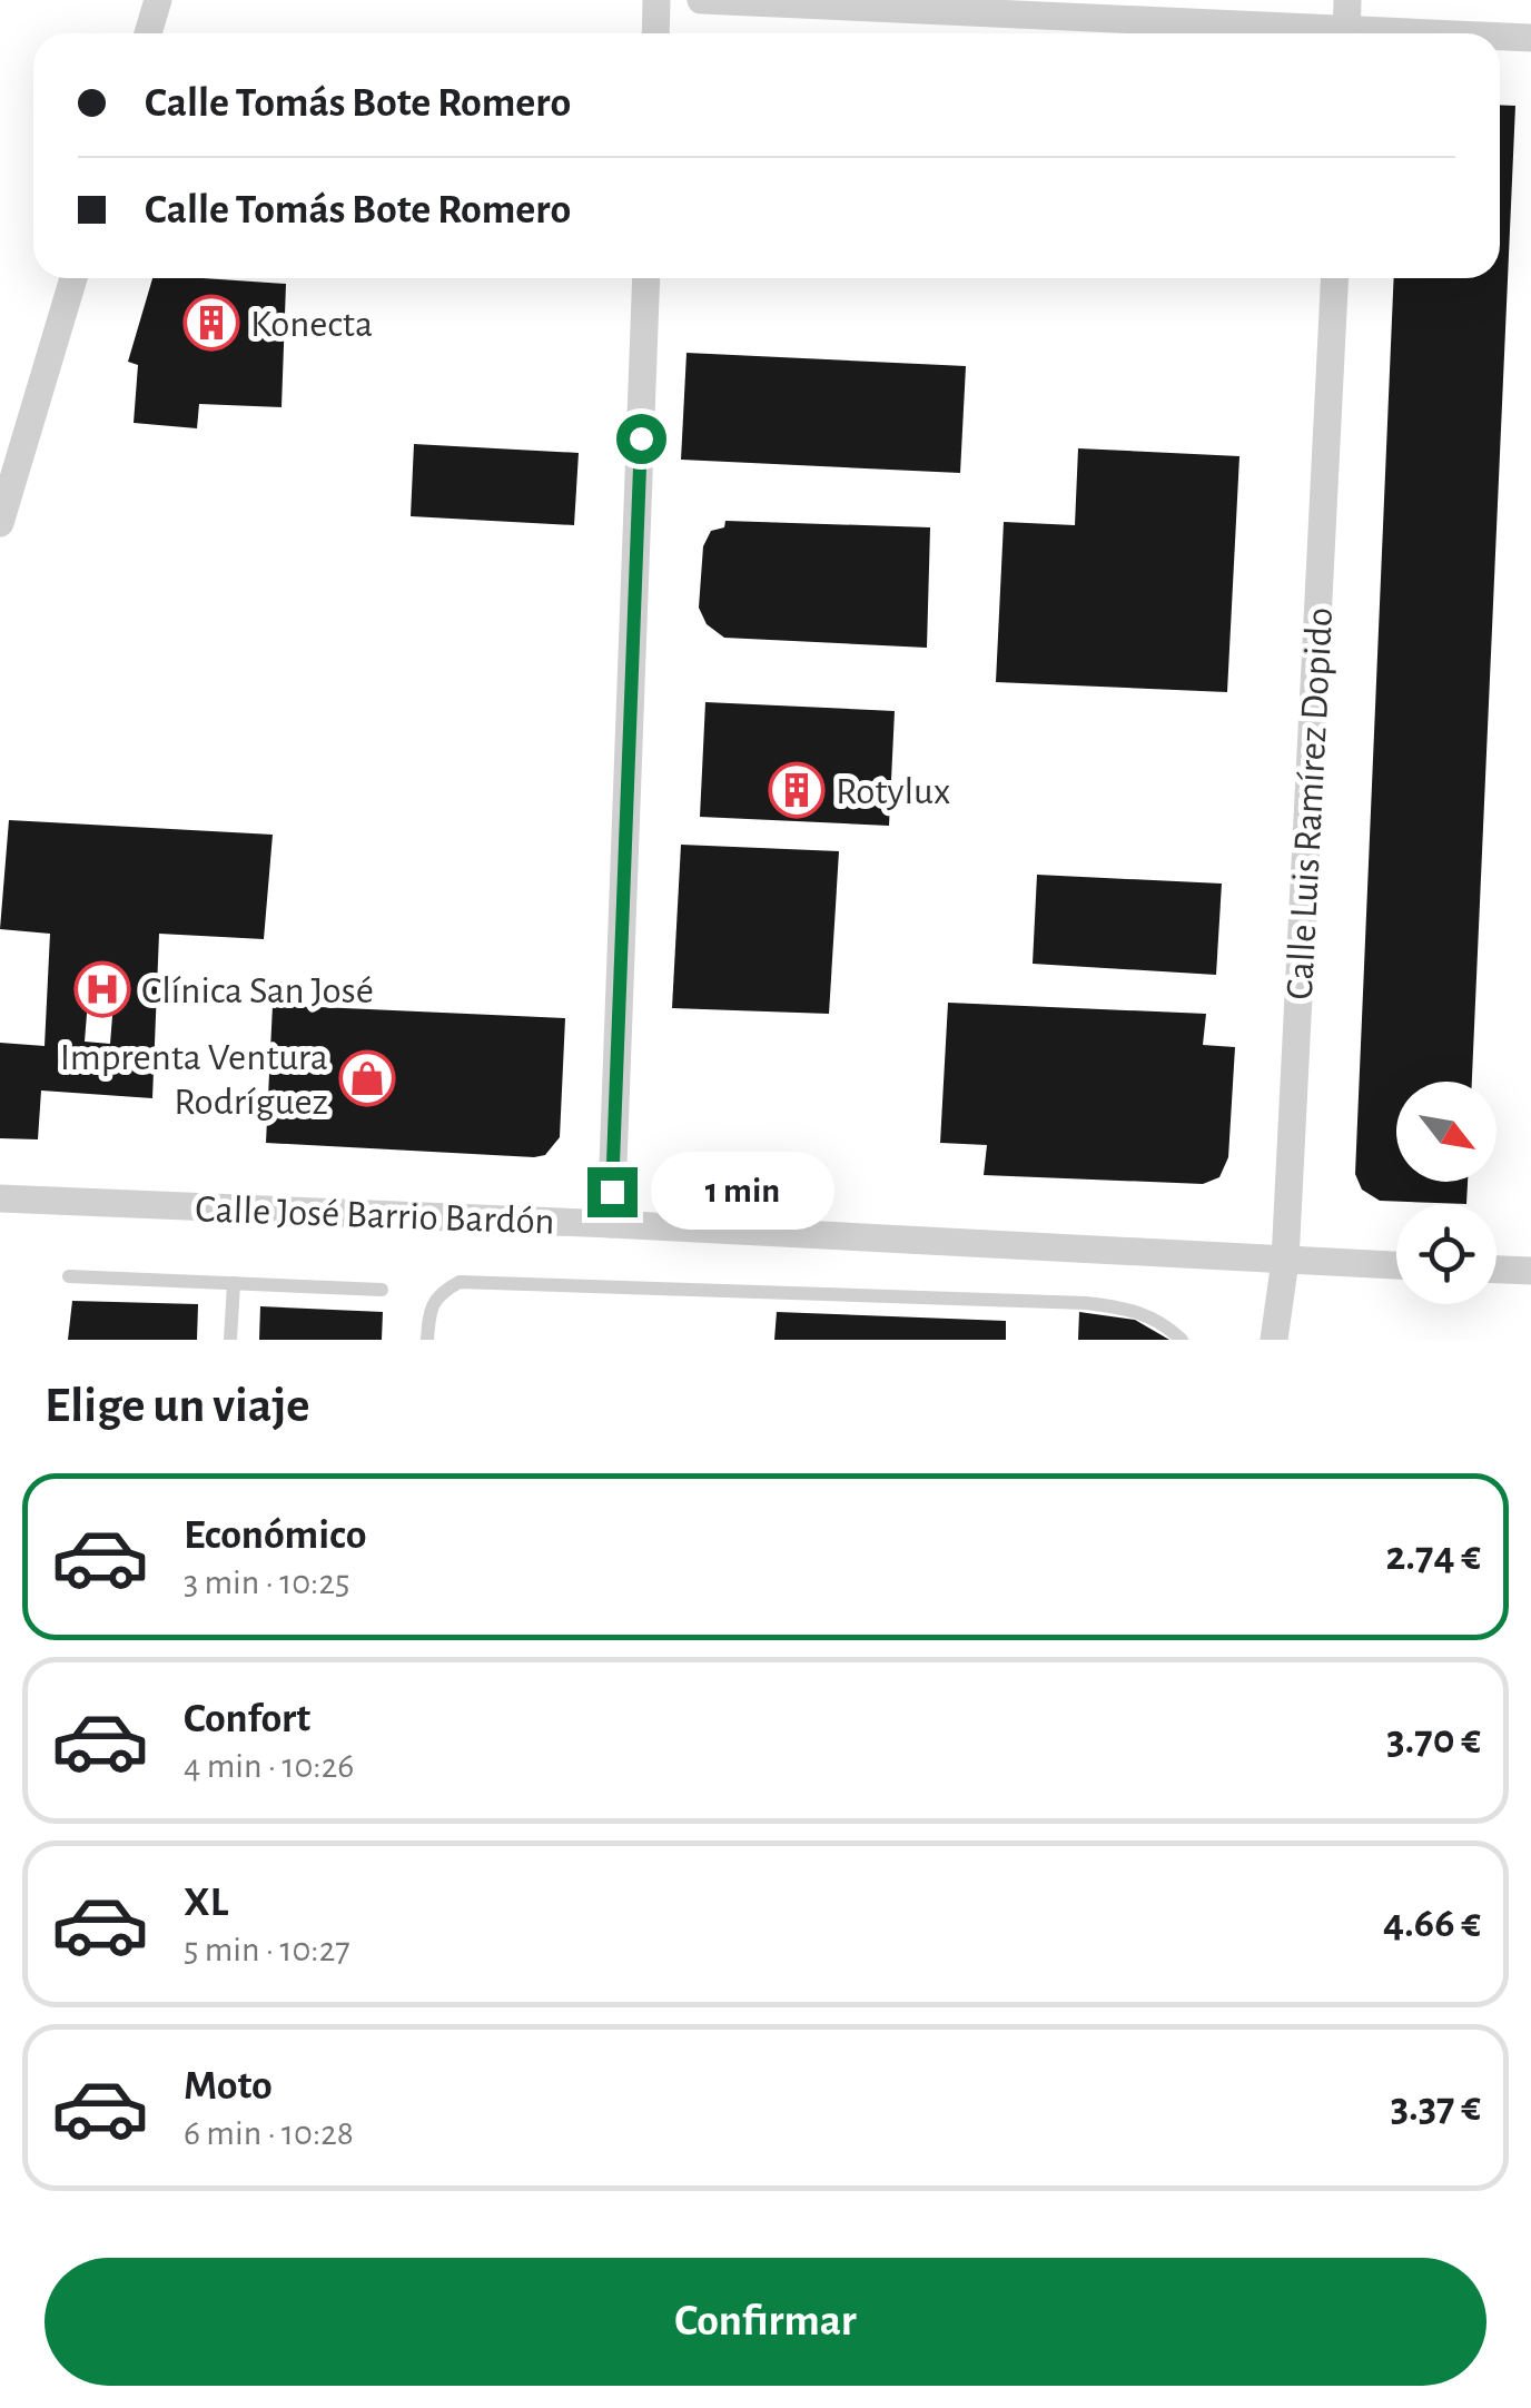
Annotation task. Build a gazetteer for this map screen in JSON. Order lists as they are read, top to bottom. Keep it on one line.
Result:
{"streets":{"street":["Calle Luis Ramírez Dopido","Calle José Barrio Bardón"]},"crossings":[["Calle Luis Ramírez Dopido","Calle José Barrio Bardón"]],"places":{"building":["Konecta","Rotylux"],"hospital":["Clínica San José"],"shop":["Imprenta Ventura Rodríguez"]},"north":"bottom right","page":{"banner":["Calle Tomás Bote Romero","Calle Tomás Bote Romero"],"bubble":"1 min","heading":"Elige un viaje","list":[{"name":"Económico","note":"3 min · 10:25","value":"2.74 €"},{"name":"Confort","note":"4 min · 10:26","value":"3.70 €"},{"name":"XL","note":"5 min · 10:27","value":"4.66 €"},{"name":"Moto","note":"6 min · 10:28","value":"3.37 €"}],"buttons":"Confirmar"}}
